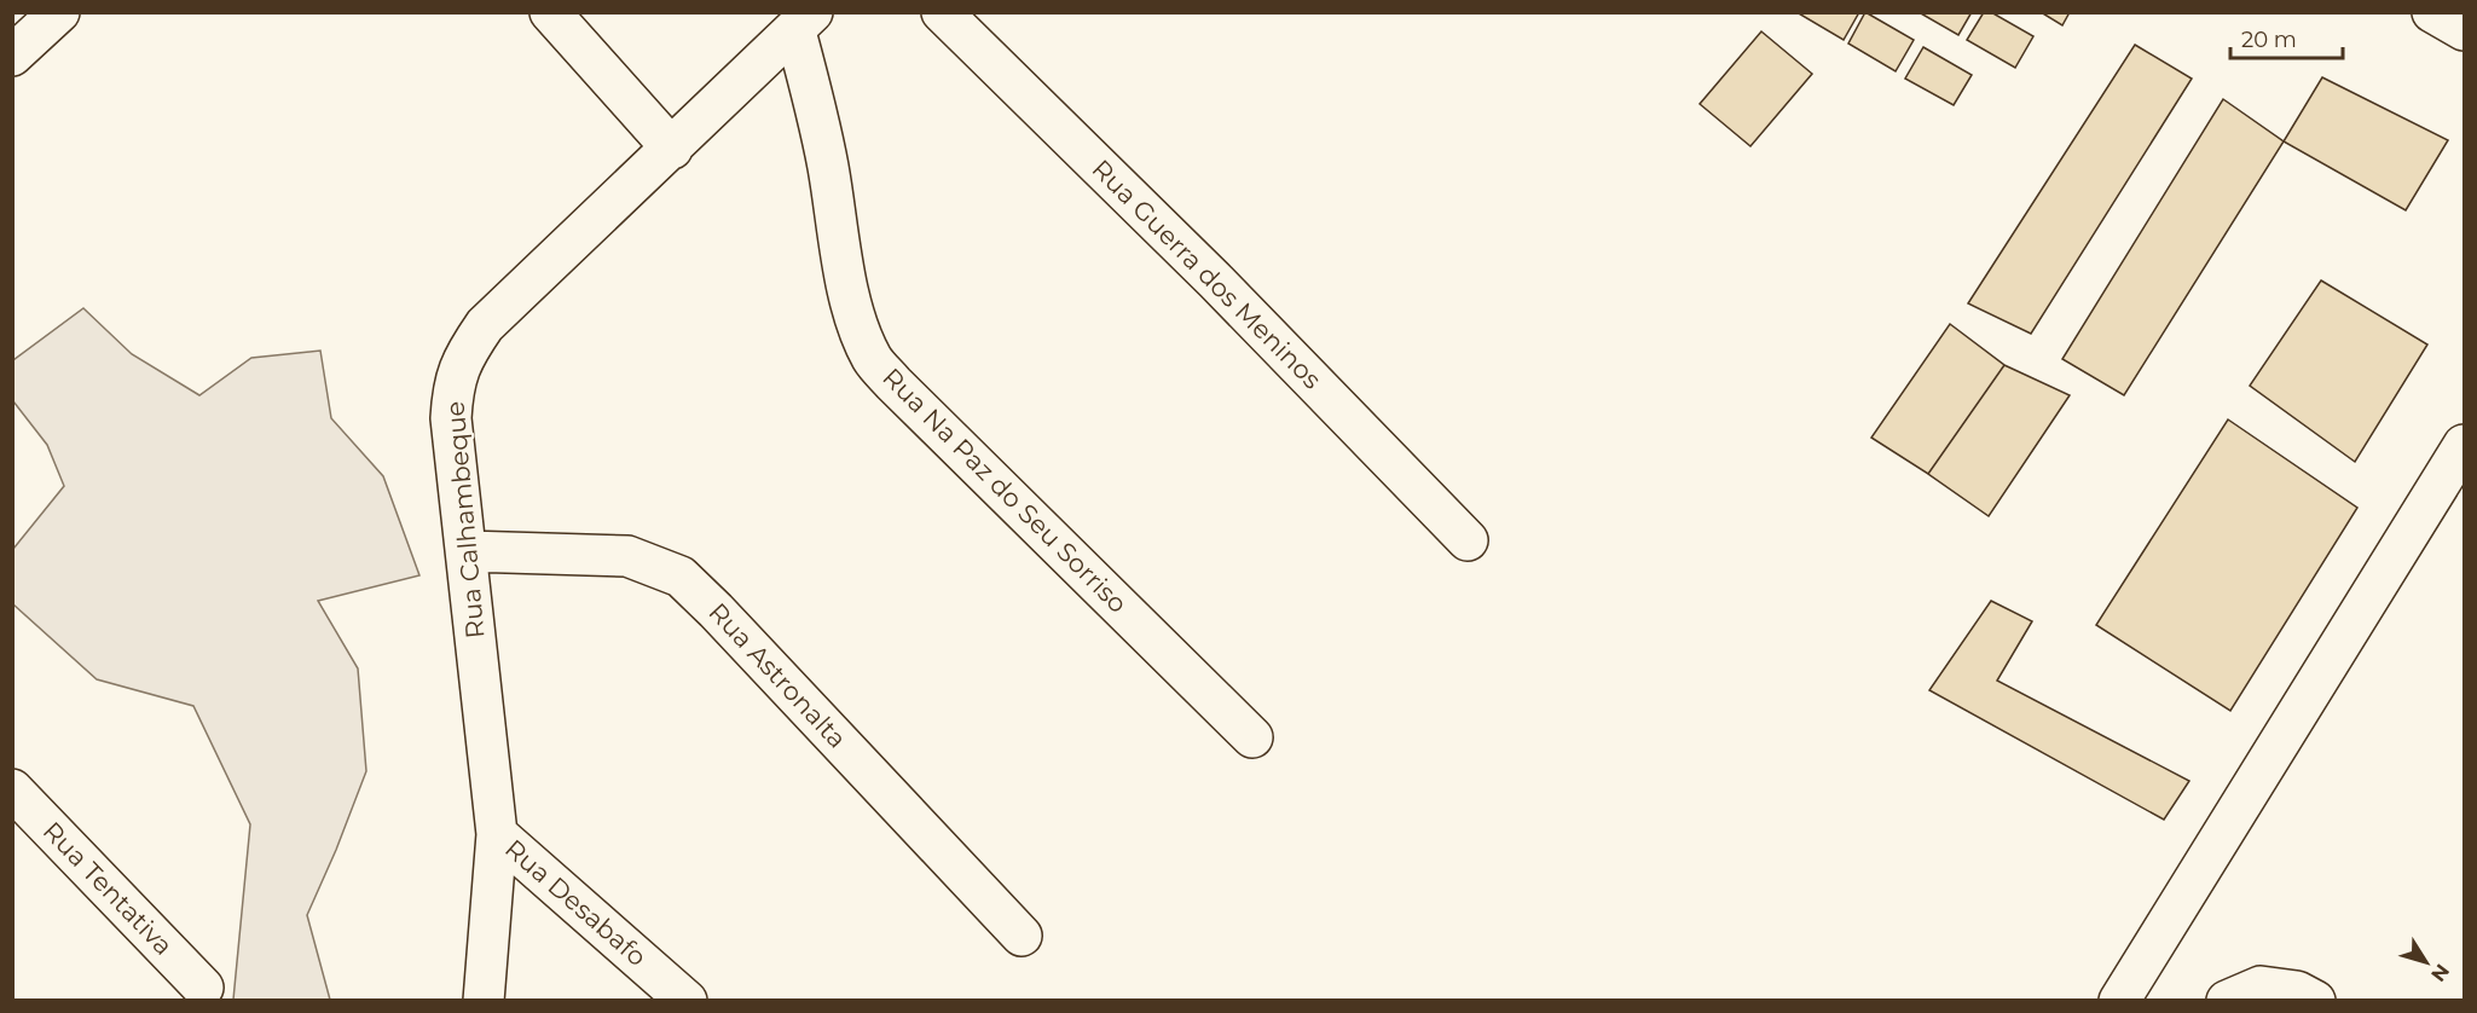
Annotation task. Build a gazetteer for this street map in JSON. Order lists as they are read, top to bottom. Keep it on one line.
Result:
{"streets":{"street":["Rua Guerra dos Meninos","Rua Na Paz do Seu Sorriso","Rua Calhambeque","Rua Astronalta","Rua Tentativa","Rua Desabafo"]},"crossings":[["Rua Na Paz do Seu Sorriso","Rua Calhambeque"],["Rua Calhambeque","Rua Astronalta"],["Rua Calhambeque","Rua Desabafo"]],"scale_bar":"20 m","north":"bottom right"}
